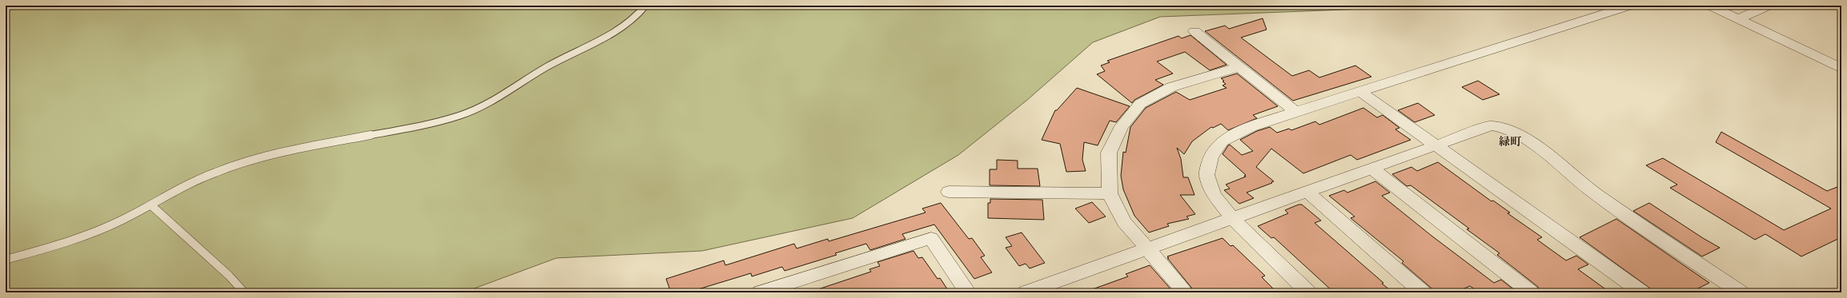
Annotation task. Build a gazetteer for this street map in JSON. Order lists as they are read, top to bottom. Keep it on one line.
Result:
{"districts":["緑町"]}
